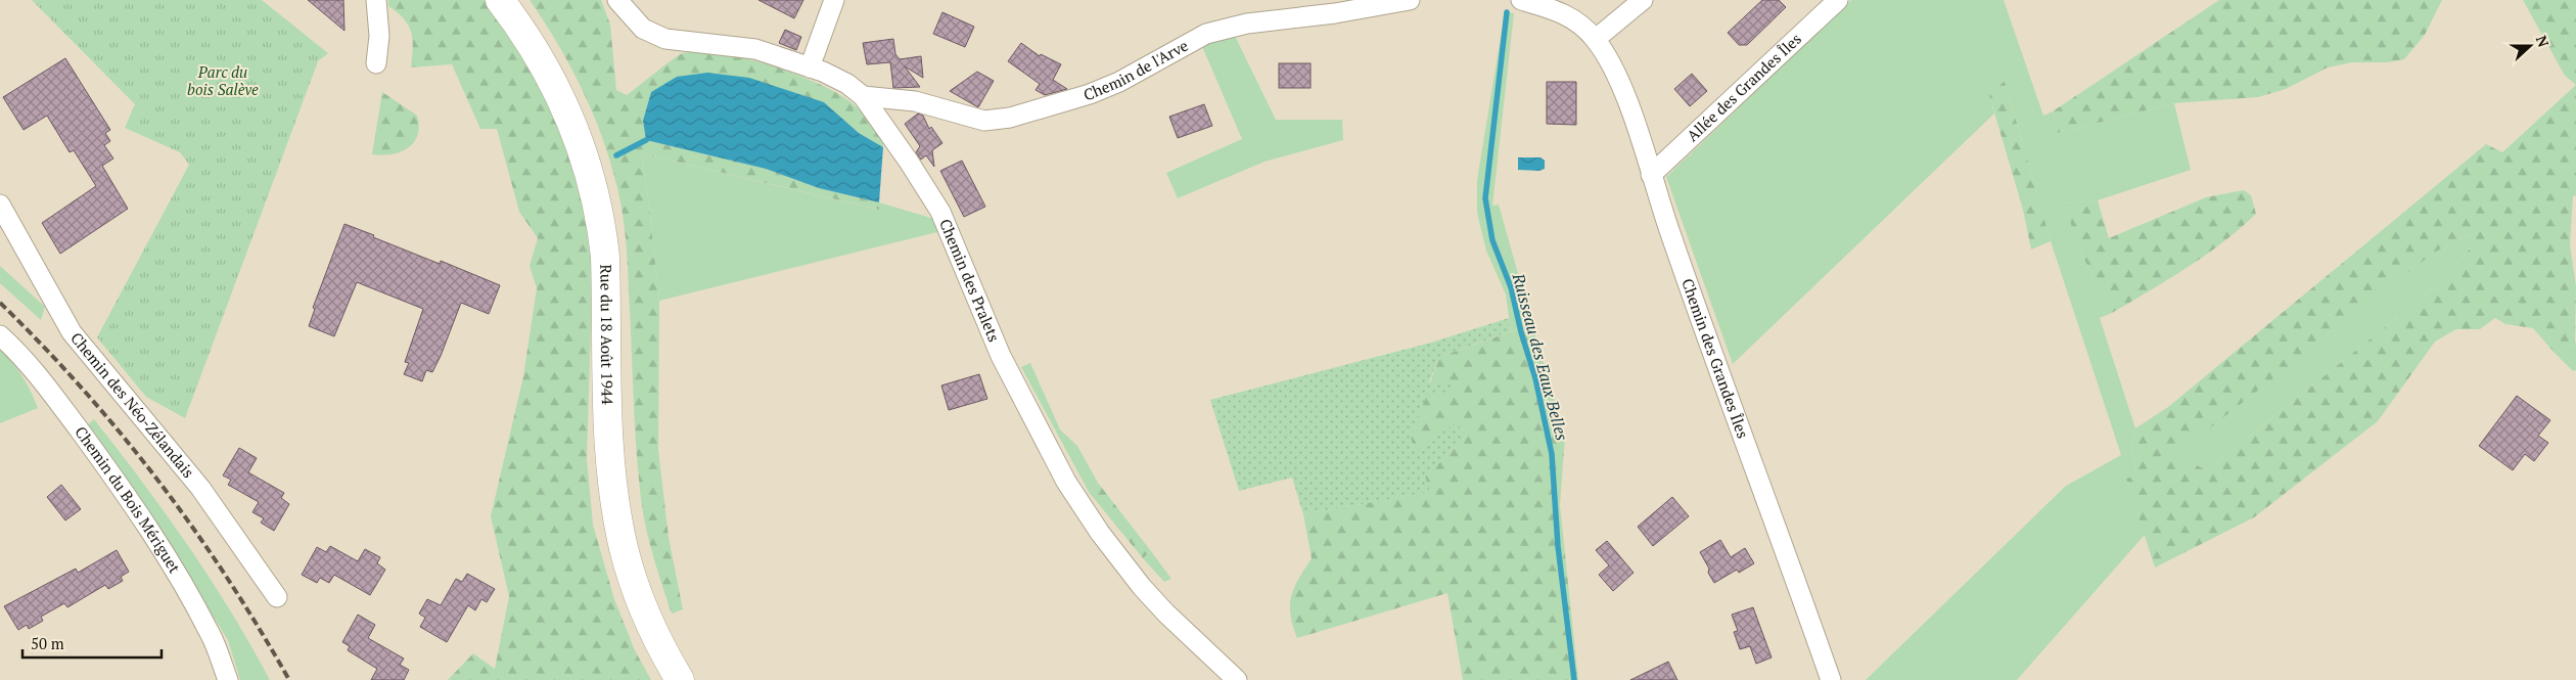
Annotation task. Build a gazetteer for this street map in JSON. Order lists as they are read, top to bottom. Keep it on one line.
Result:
{"streets":{"main road":["Rue du 18 Août 1944"],"street":["Chemin de l'Arve","Allée des Grandes Îles","Chemin des Pralets","Chemin des Grandes Îles","Chemin des Néo-Zélandais","Chemin du Bois Mériguet"]},"crossings":[["Chemin de l'Arve","Chemin des Pralets"],["Allée des Grandes Îles","Chemin des Grandes Îles"]],"water":["Ruisseau des Eaux Belles"],"parks":["Parc du bois Salève"],"scale_bar":"50 m","north":"right"}
